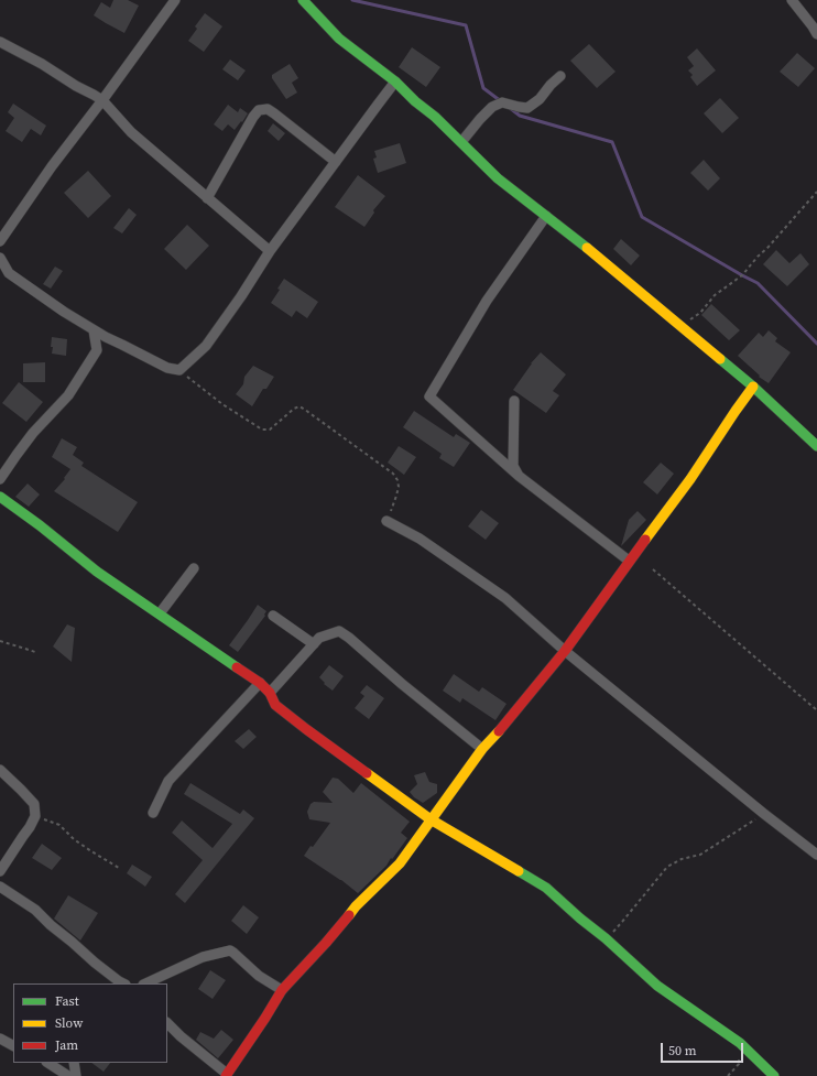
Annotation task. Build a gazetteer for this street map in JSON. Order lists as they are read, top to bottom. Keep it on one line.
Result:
{"legend":["Fast","Slow","Jam"],"scale_bar":"50 m"}
